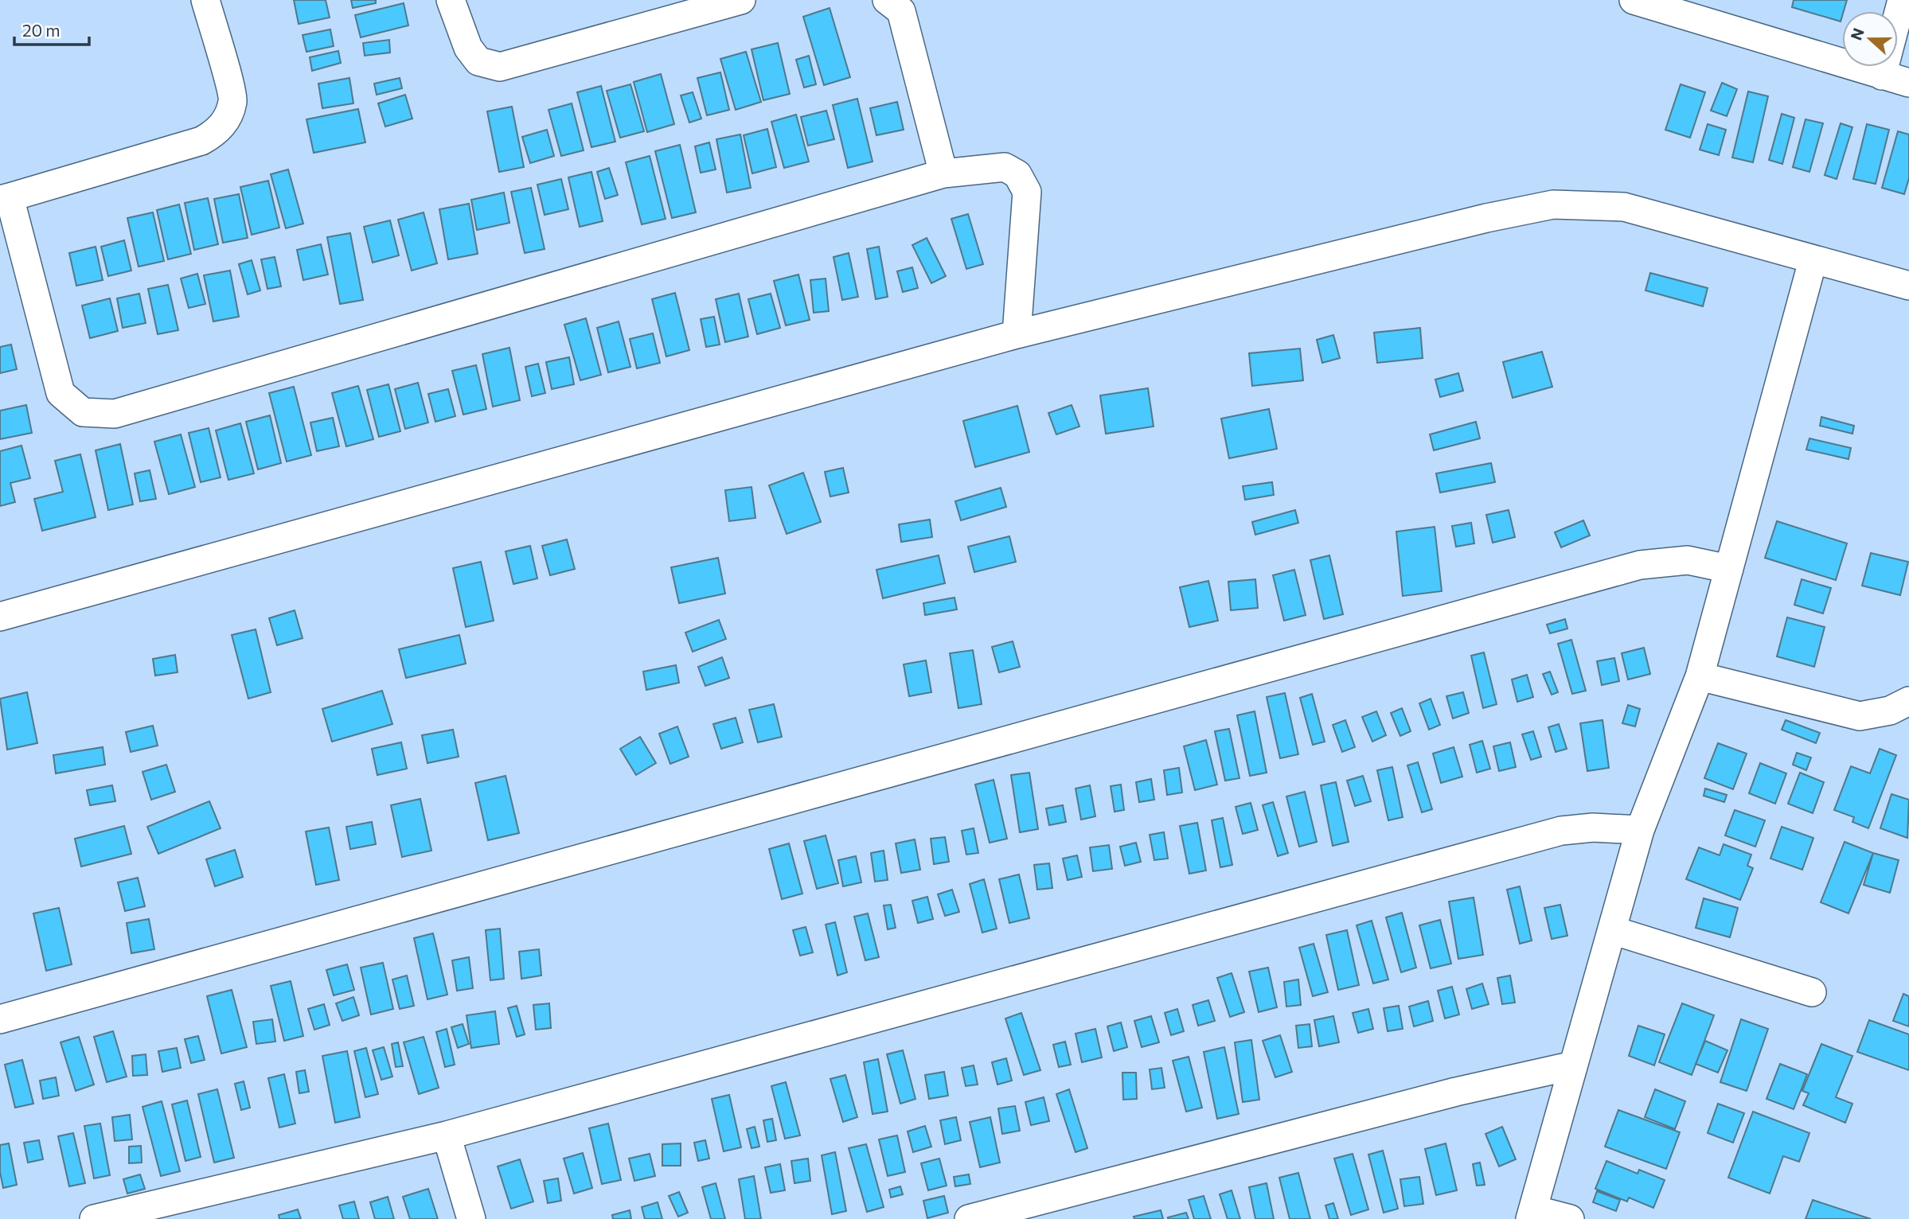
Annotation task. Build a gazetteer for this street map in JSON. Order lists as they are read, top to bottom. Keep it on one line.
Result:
{"scale_bar":"20 m","north":"left"}
